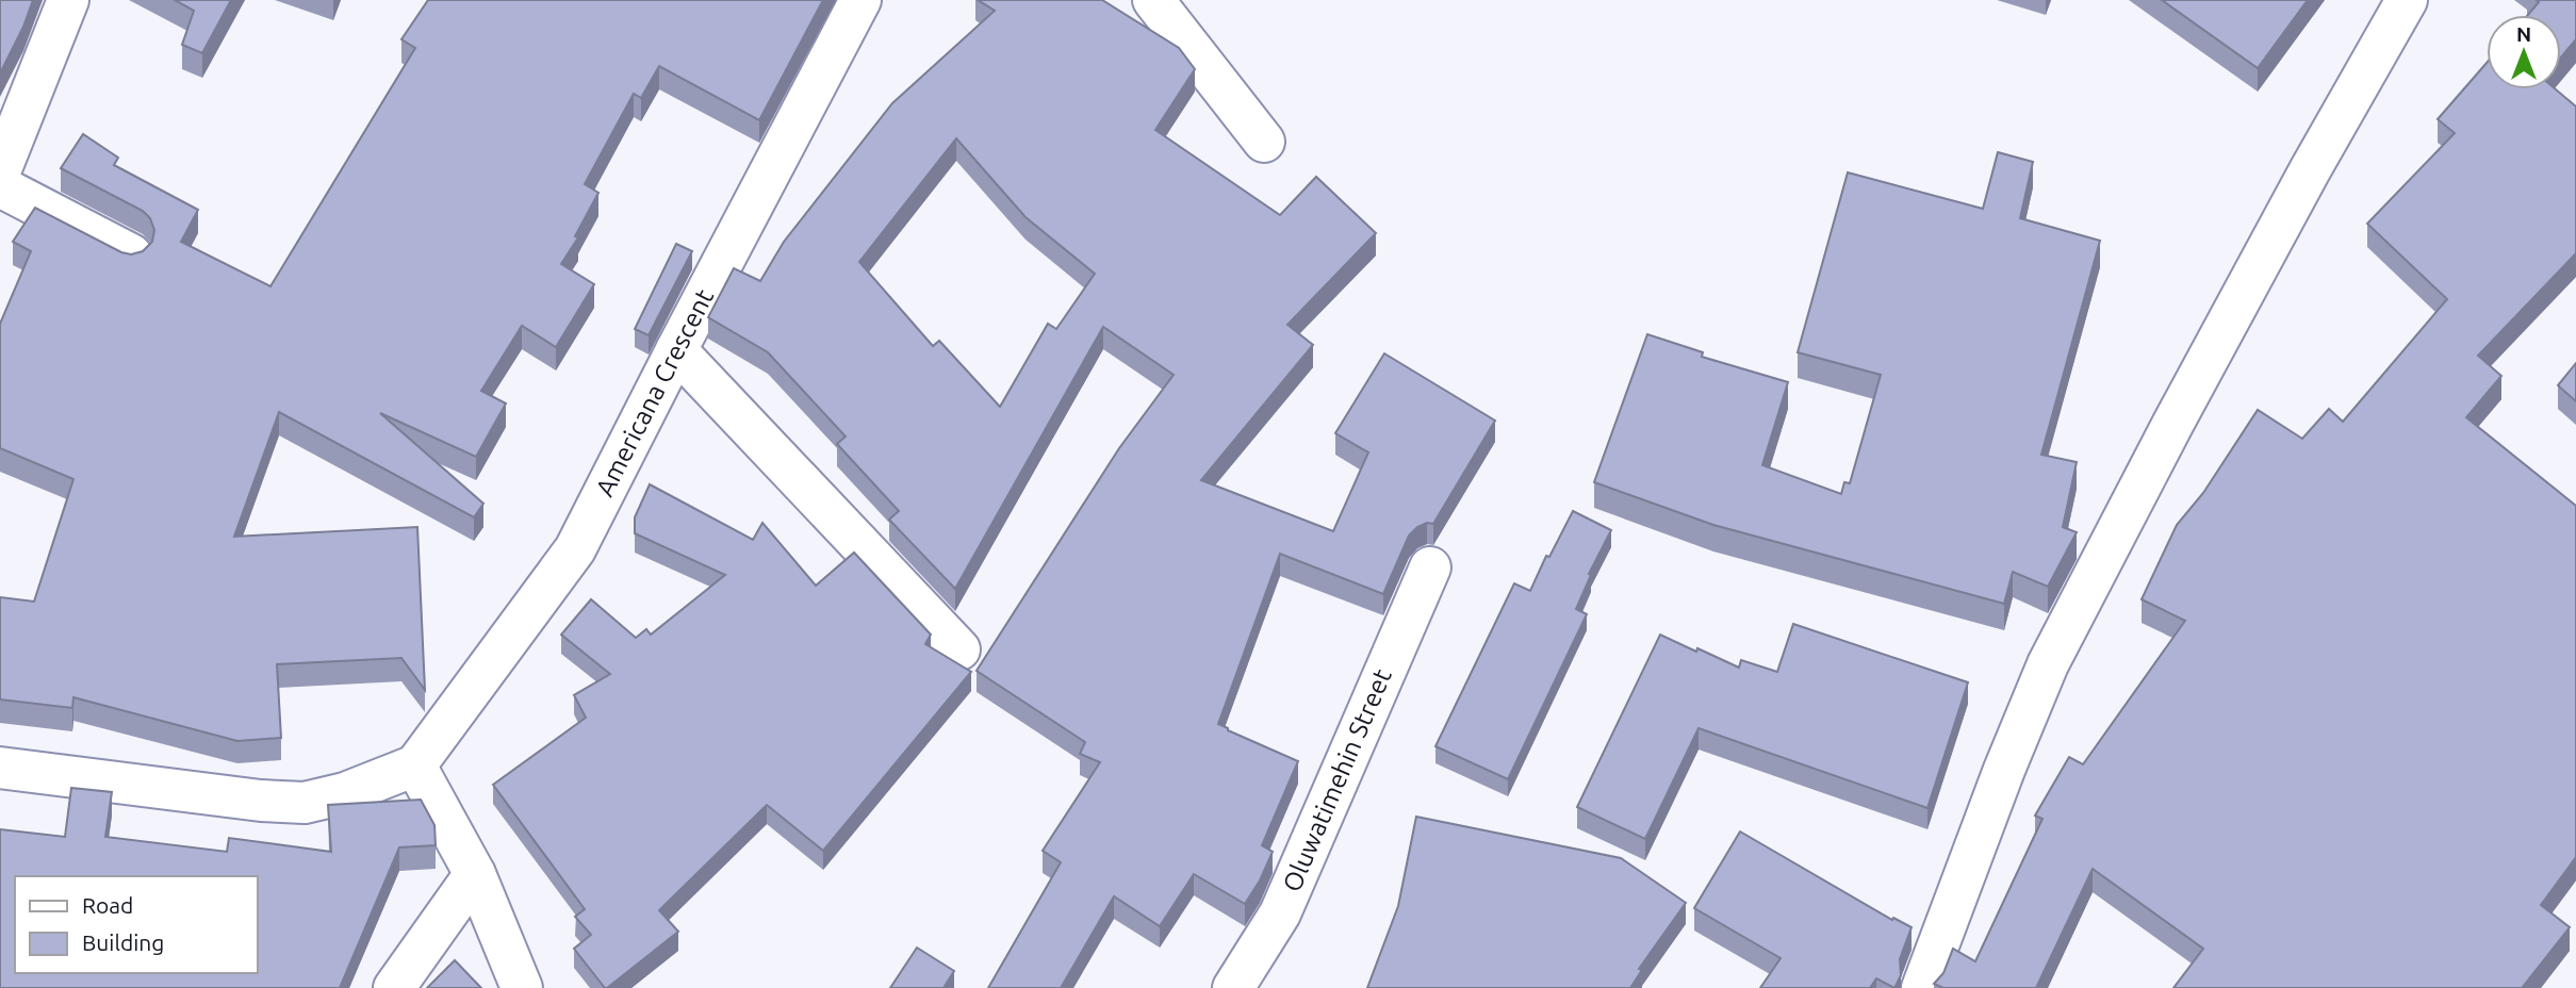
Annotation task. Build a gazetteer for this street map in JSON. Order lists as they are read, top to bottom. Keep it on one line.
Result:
{"streets":{"street":["Americana Crescent","Oluwatimehin Street"]},"legend":["Road","Building"],"north":"top"}
